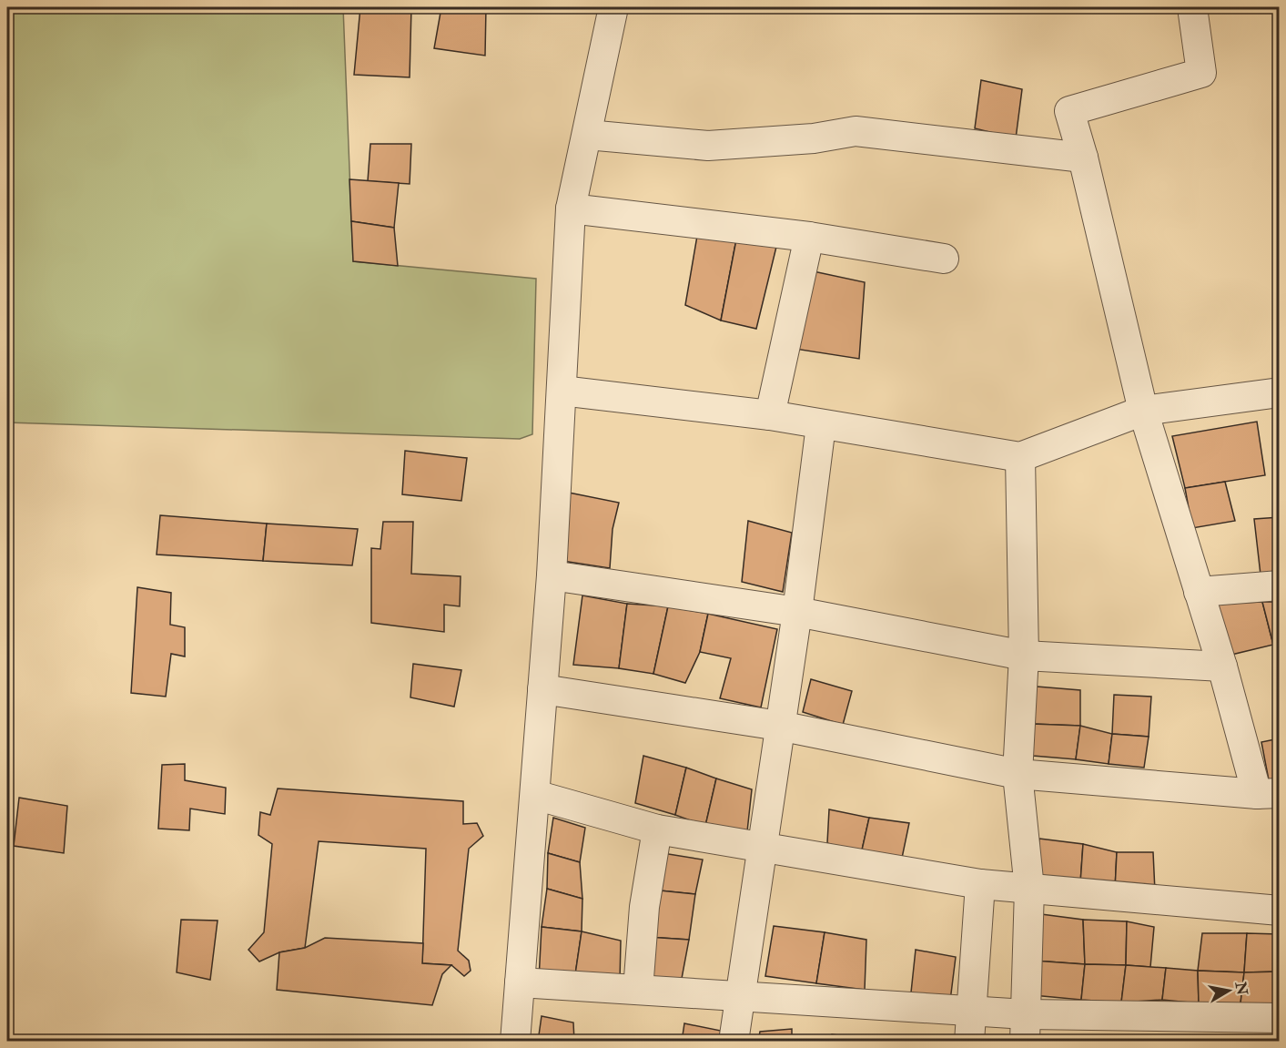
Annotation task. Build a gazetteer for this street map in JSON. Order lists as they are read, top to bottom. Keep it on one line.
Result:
{"north":"right"}
